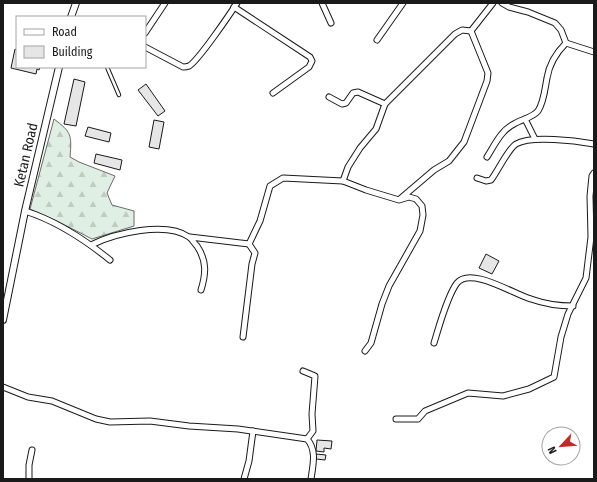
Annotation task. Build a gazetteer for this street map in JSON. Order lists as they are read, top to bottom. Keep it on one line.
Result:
{"streets":{"street":["Ketan Road"]},"legend":["Road","Building"],"north":"bottom left"}
